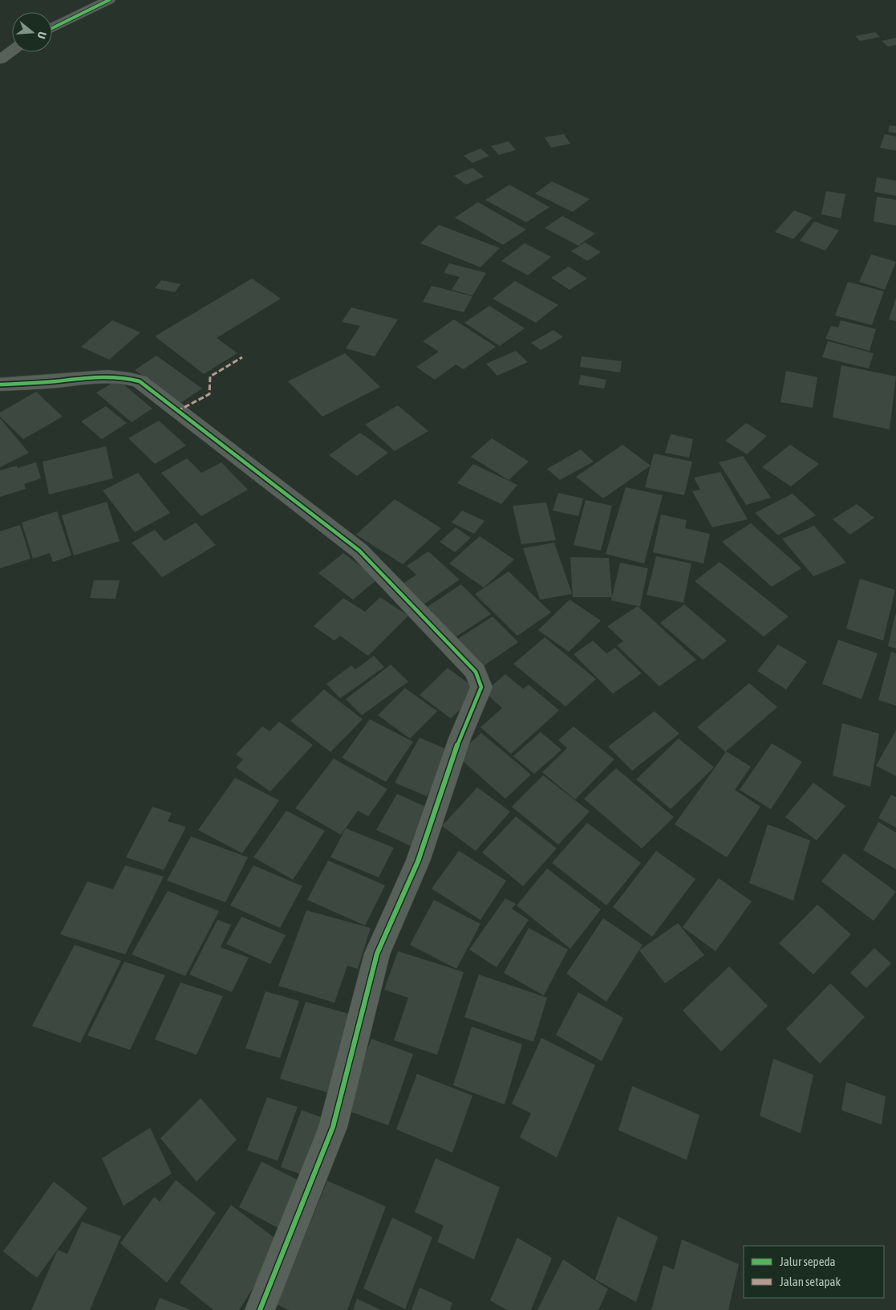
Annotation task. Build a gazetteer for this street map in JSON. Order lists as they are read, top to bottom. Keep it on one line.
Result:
{"legend":["Jalur sepeda","Jalan setapak"],"north":"right"}
